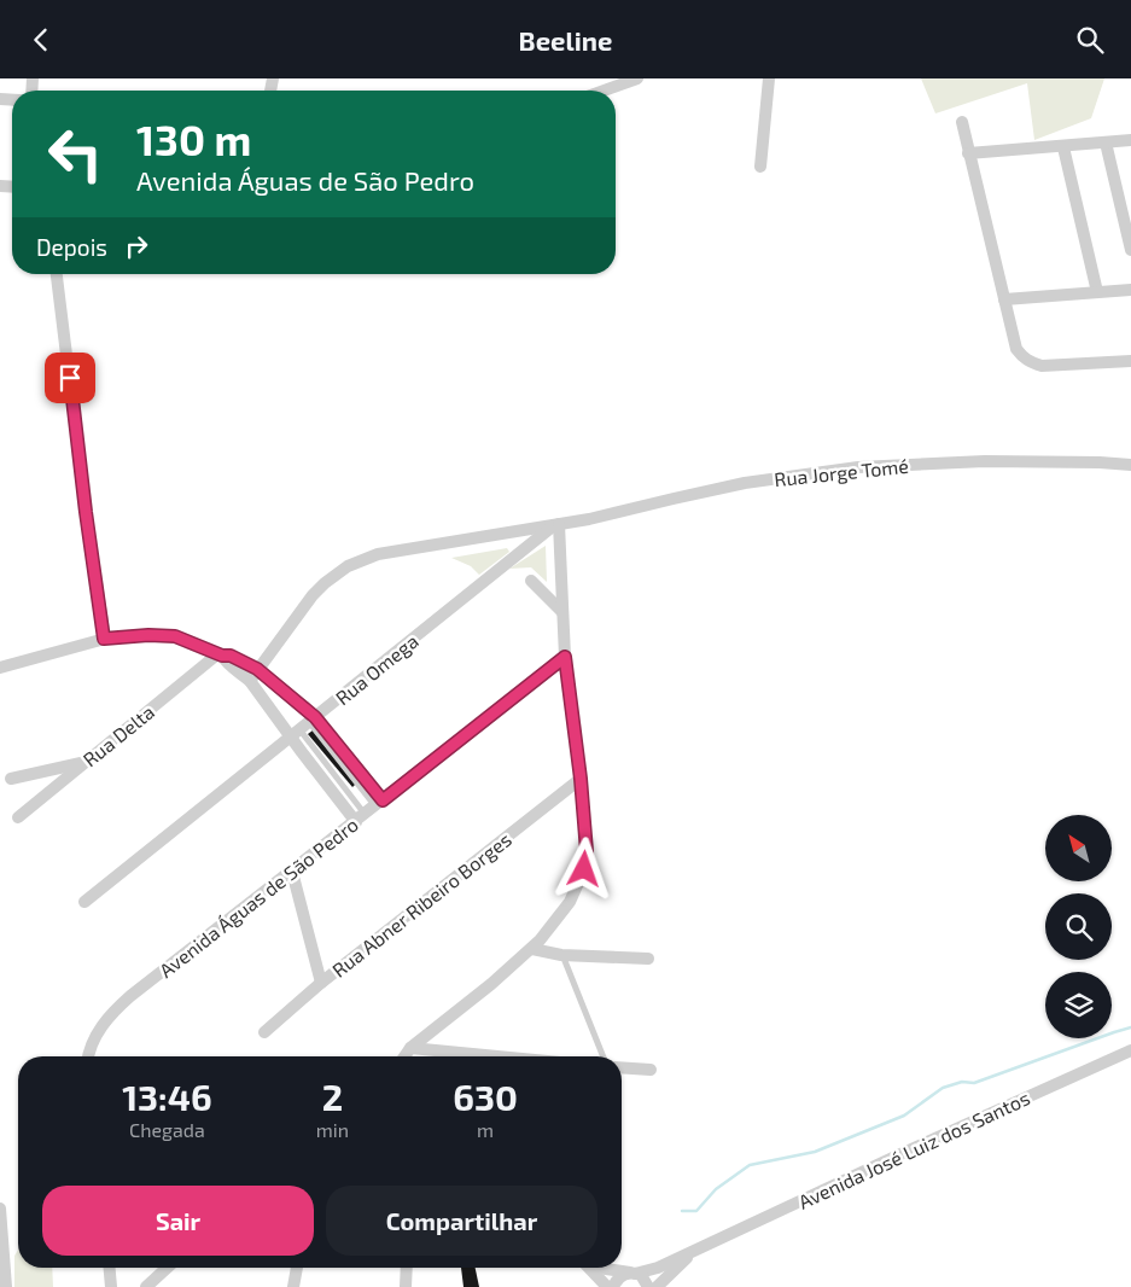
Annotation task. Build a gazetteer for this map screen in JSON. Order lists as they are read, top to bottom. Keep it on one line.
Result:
{"streets":{"street":["Rua Jorge Tomé","Rua Omega","Rua Delta","Avenida Águas de São Pedro","Rua Abner Ribeiro Borges","Avenida José Luiz dos Santos"]},"crossings":[["Rua Jorge Tomé","Rua Omega"]],"north":"top left","page":{"header":"Beeline","turn":["130 m","Avenida Águas de São Pedro"],"then":"Depois","eta":["13:46","Chegada","2","min","630","m"],"buttons":["Sair","Compartilhar"]}}
